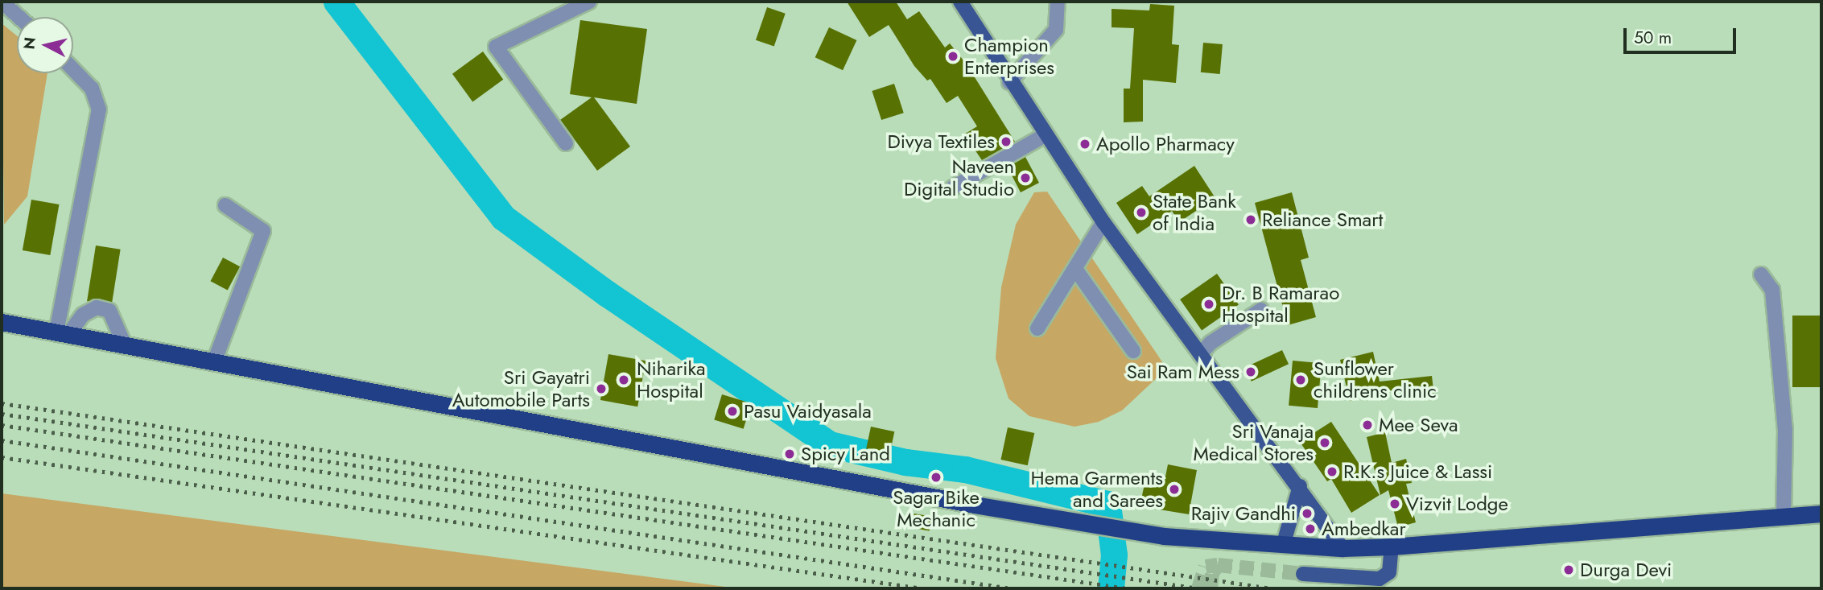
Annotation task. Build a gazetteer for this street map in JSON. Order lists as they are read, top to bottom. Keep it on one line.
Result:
{"places":["Champion Enterprises","Divya Textiles","Apollo Pharmacy","Naveen Digital Studio","State Bank of India","Reliance Smart","Dr. B Ramarao Hospital","Sai Ram Mess","Niharika Hospital","Sunflower childrens clinic","Sri Gayatri Automobile Parts","Pasu Vaidyasala","Mee Seva","Sri Vanaja Medical Stores","Spicy Land","R.K.s Juice & Lassi","Sagar Bike Mechanic","Hema Garments and Sarees","Vizvit Lodge","Rajiv Gandhi","Ambedkar","Durga Devi"],"scale_bar":"50 m","north":"left"}
